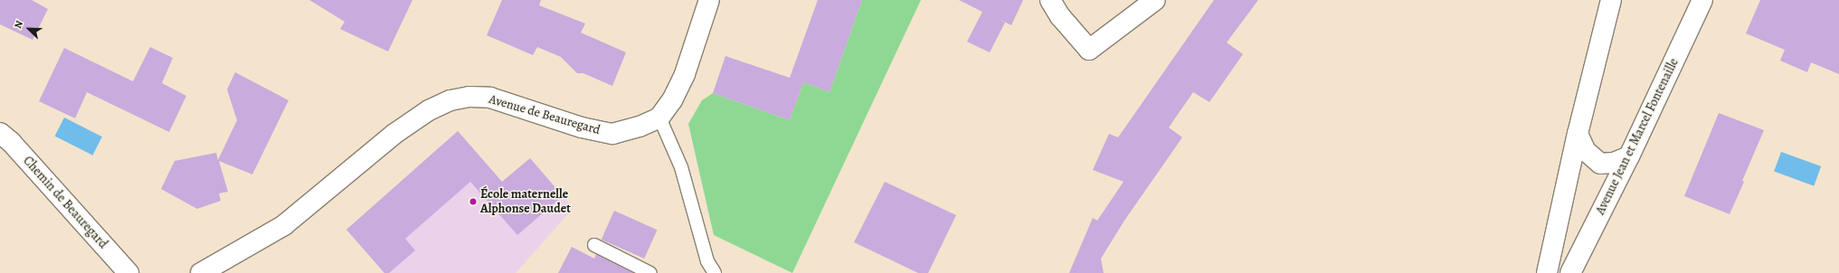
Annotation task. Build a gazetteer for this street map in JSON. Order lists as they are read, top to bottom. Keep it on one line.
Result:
{"streets":{"street":["Avenue de Beauregard","Avenue Jean et Marcel Fontenaille","Chemin de Beauregard"]},"places":["École maternelle Alphonse Daudet"],"north":"top left"}
